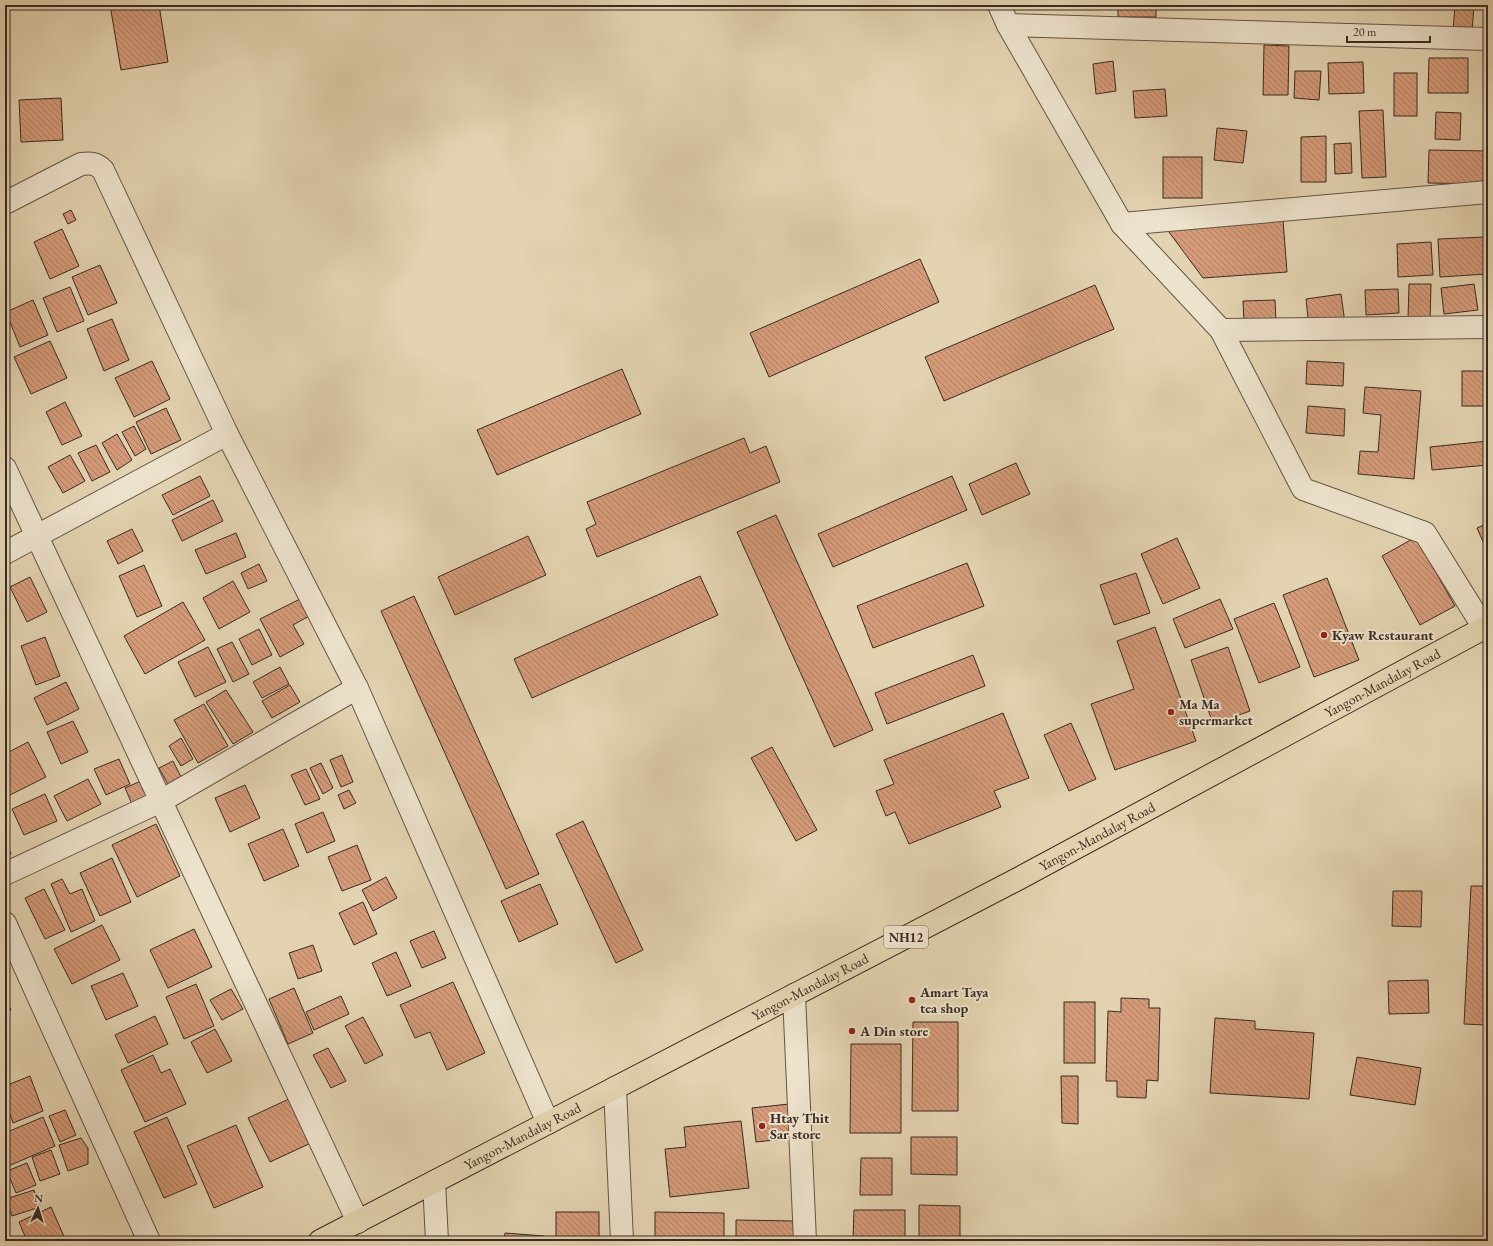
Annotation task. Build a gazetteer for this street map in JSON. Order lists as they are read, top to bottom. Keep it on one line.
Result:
{"streets":{"highway":["Yangon-Mandalay Road","NH12"]},"places":["Kyaw Restaurant","Ma Ma supermarket","Amart Taya tea shop","A Din store","Htay Thit Sar store"],"scale_bar":"20 m","north":"top"}
